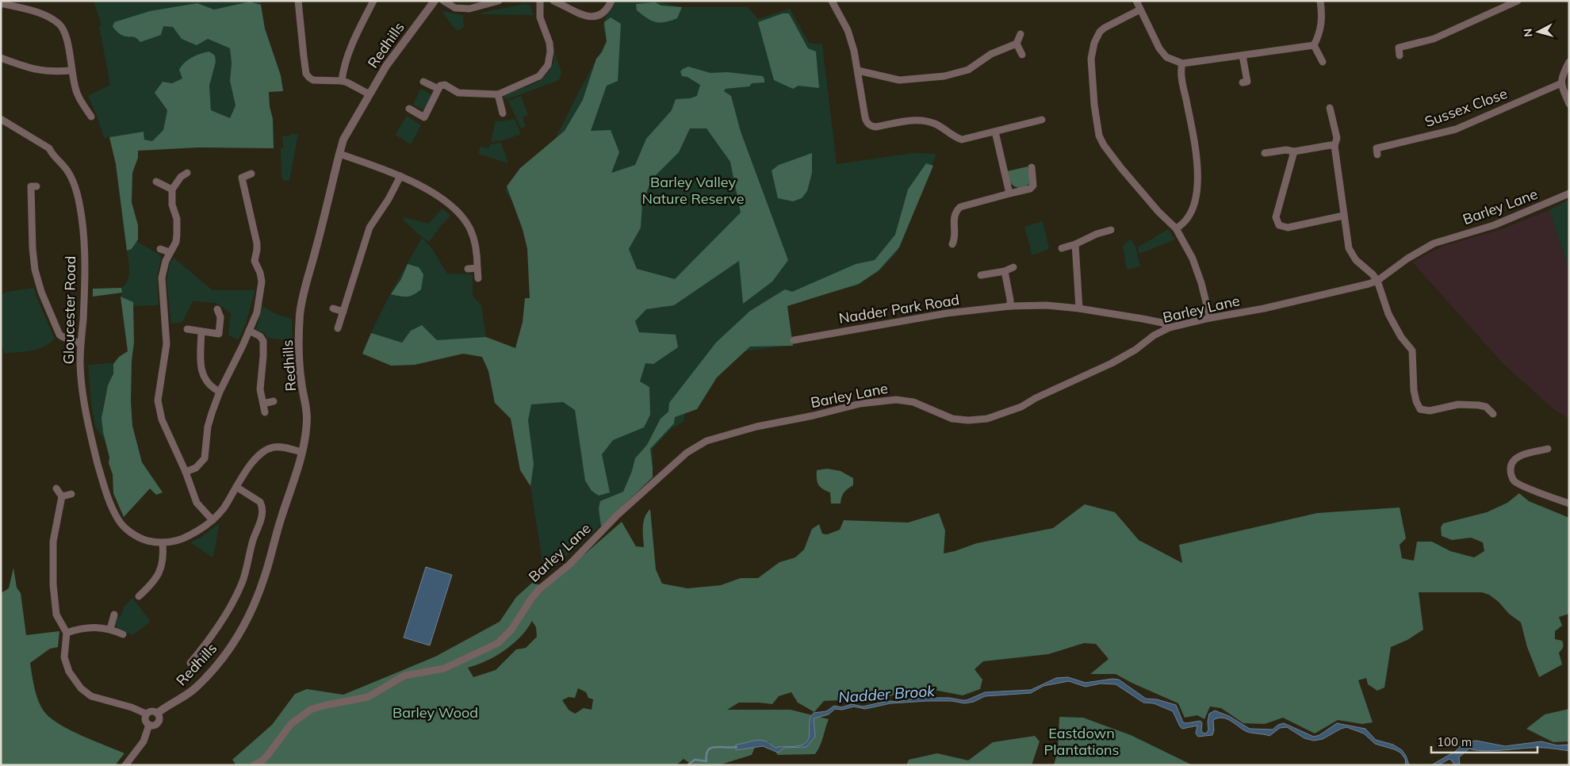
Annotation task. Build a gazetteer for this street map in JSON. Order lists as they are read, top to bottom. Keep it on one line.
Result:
{"streets":{"street":["Redhills","Sussex Close","Barley Lane","Nadder Park Road","Gloucester Road"]},"crossings":[["Barley Lane","Nadder Park Road"]],"water":["Nadder Brook"],"parks":["Barley Valley Nature Reserve","Barley Wood","Eastdown Plantations"],"scale_bar":"100 m","north":"left"}
